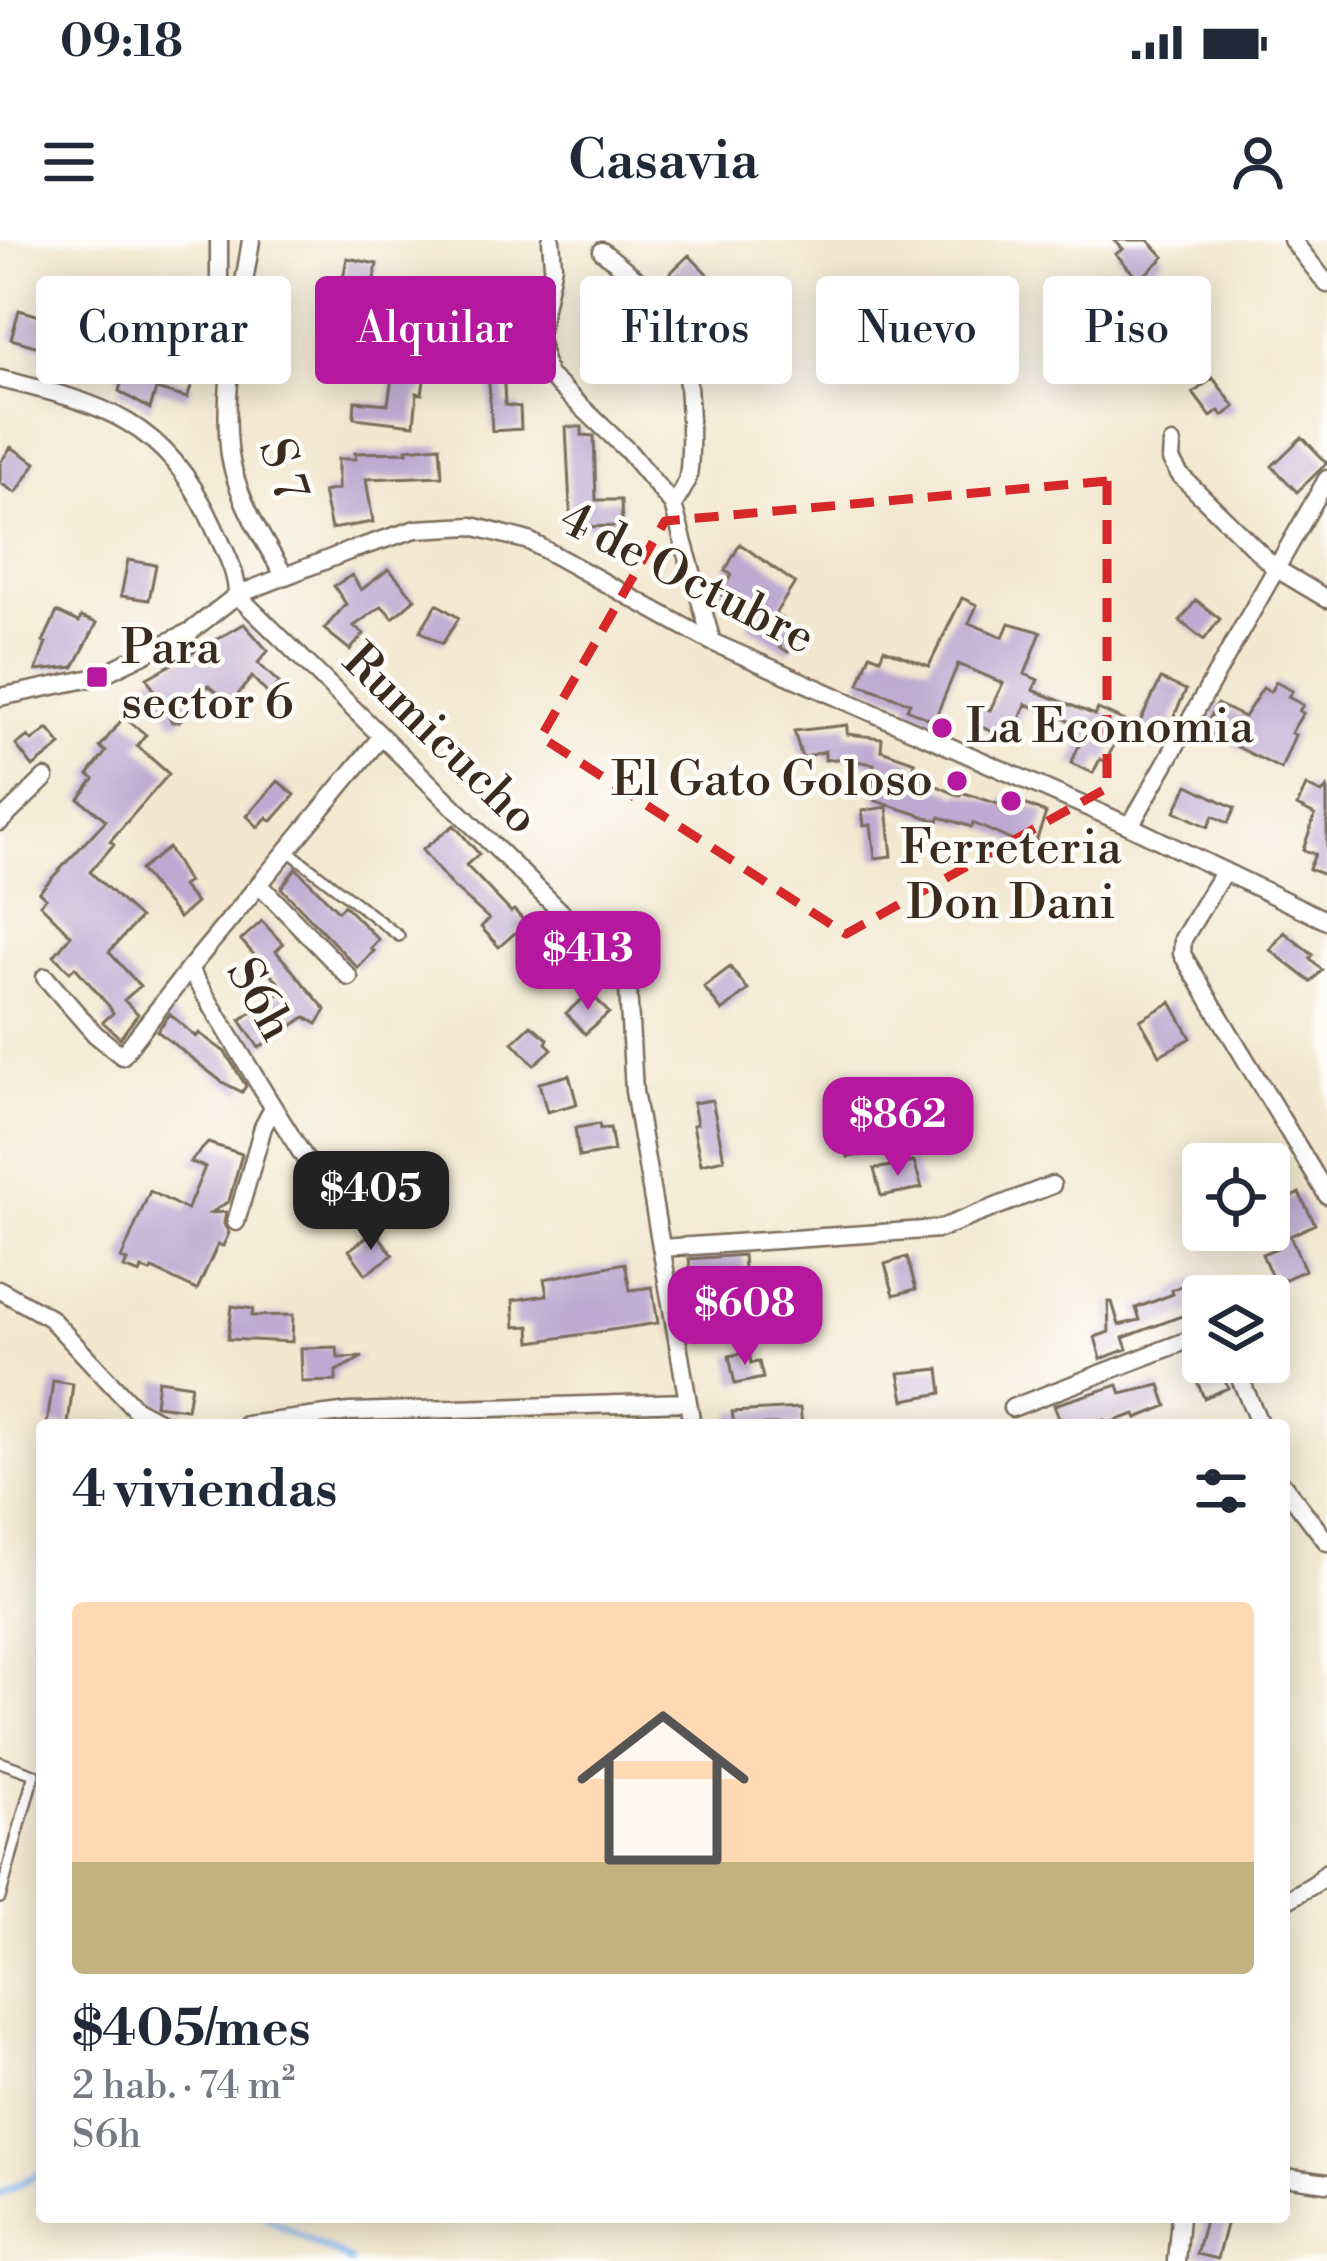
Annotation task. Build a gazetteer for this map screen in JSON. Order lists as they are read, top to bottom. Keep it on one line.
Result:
{"streets":{"street":["S 7","4 de Octubre","Rumicucho","S6h"]},"crossings":[["S 7","4 de Octubre"],["4 de Octubre","Rumicucho"],["Rumicucho","S6h"]],"places":{"transit":["Para sector 6"],"other":["La Economia","El Gato Goloso","Ferreteria Don Dani"]},"page":{"status":"09:18","header":"Casavia","chip":["Comprar","Alquilar","Filtros","Nuevo","Piso"],"price":["$413","$862","$405","$608"],"heading":"4 viviendas","list":[{"name":"$405/mes","note":"2 hab. · 74 m² · S6h"}]}}
